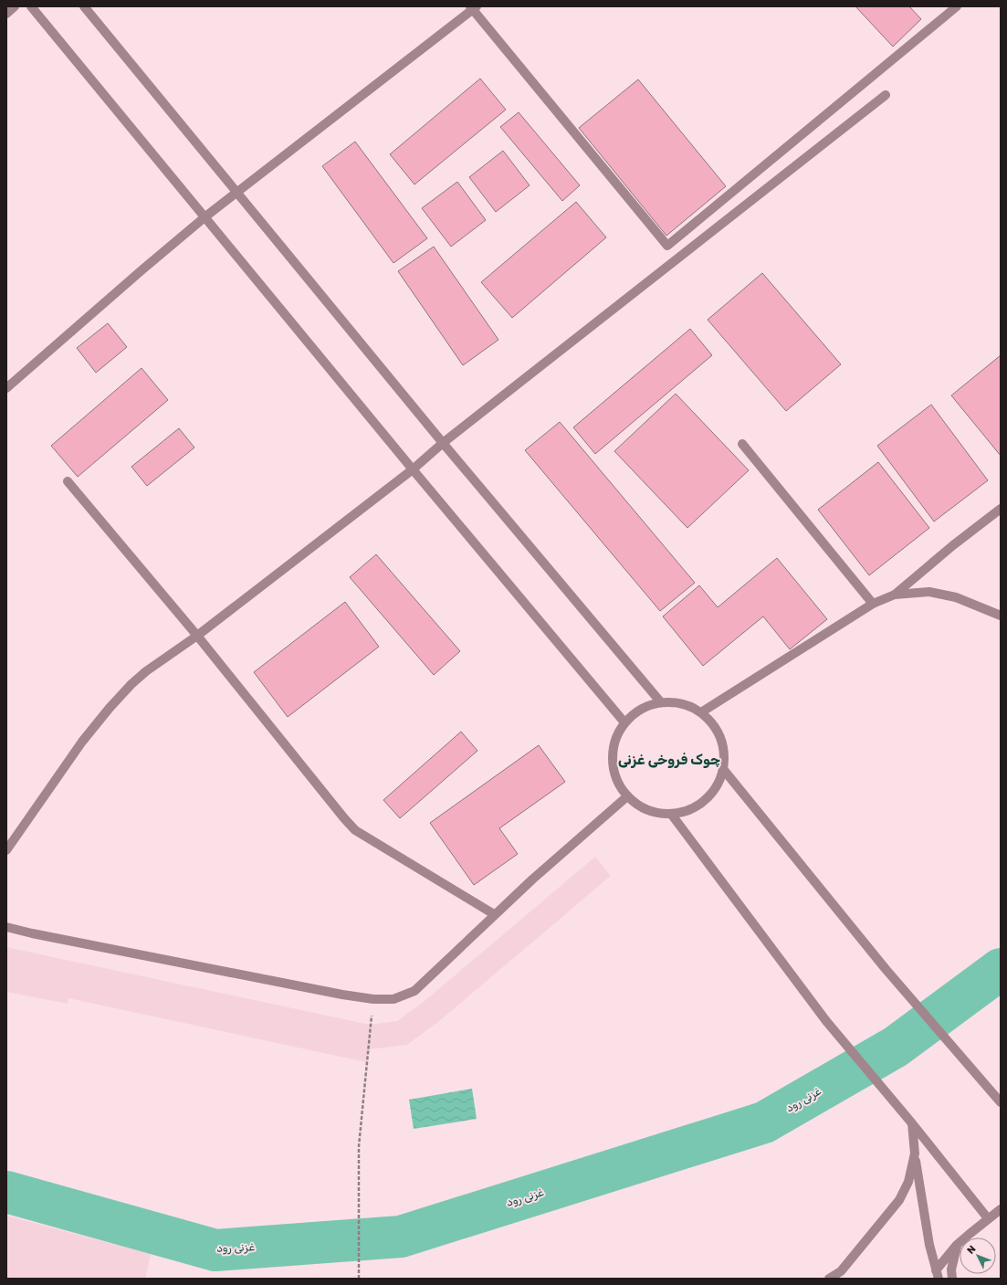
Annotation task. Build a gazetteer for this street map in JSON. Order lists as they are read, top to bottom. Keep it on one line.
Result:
{"districts":["چوک فروخی غزنی"],"water":["غزنی رود"],"north":"top left"}
